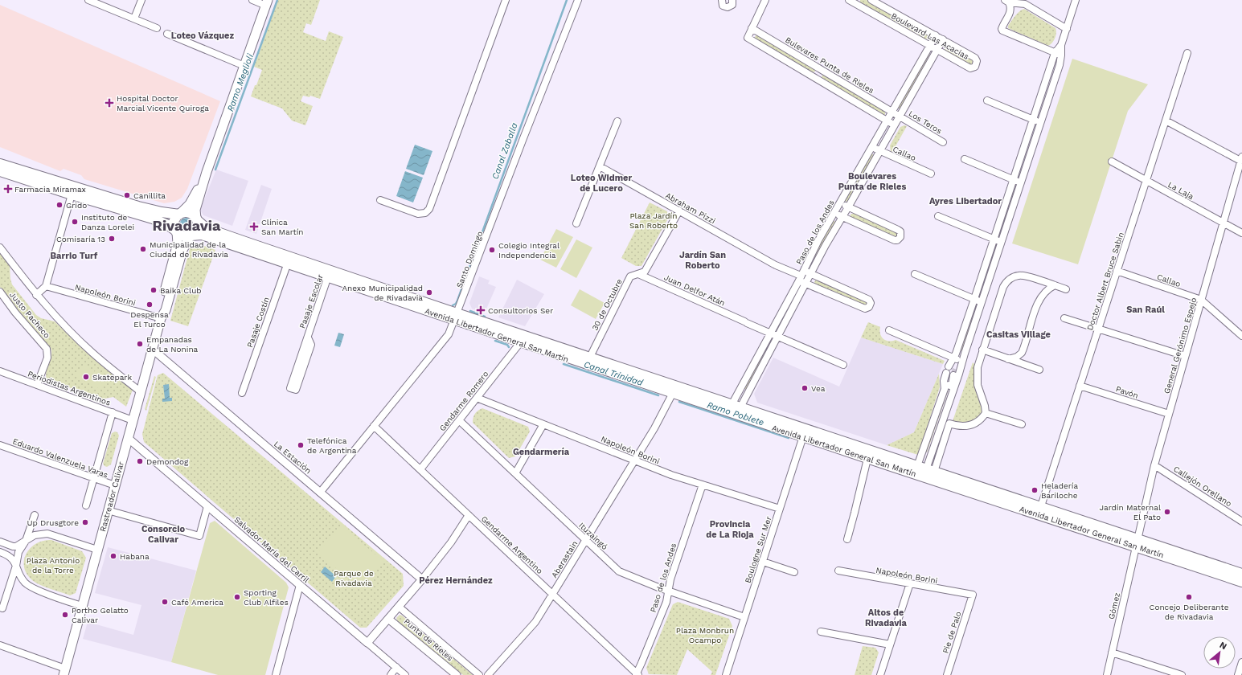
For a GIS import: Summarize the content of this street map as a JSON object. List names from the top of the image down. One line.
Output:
{"streets":{"main road":["Avenida Libertador General San Martín","Rastreador Calivar"],"street":["Boulevard Las Acacias","Bulevares Punta de Rieles","Los Teros","Callao","La Laja","Abraham Pizzi","Paso de los Andes","Santo Domingo","Doctor Albert Bruce Sabin","Juan Delfor Atán","Napoleón Borini","Pasaje Escolar","30 de Octubre","Justo Pacheco","Pasaje Costín","General Gerónimo Espejo","Periodistas Argentinos","Pavón","Gendarme Romero","La Estación","Eduardo Valenzuela Varas","Callejón Orellano","Ituzaingó","Gendarme Argentino","Salvador María del Carril","Boulogne Sur Mer","Aberastain","Gómez","Pie de Palo","Punta de Rieles"]},"crossings":[["Boulevard Las Acacias","Paso de los Andes"],["Bulevares Punta de Rieles","Los Teros"],["Bulevares Punta de Rieles","Paso de los Andes"],["Los Teros","Paso de los Andes"],["Callao","Paso de los Andes"],["Callao","Doctor Albert Bruce Sabin"],["Callao","General Gerónimo Espejo"],["La Laja","Doctor Albert Bruce Sabin"],["La Laja","General Gerónimo Espejo"],["Abraham Pizzi","Paso de los Andes"],["Abraham Pizzi","30 de Octubre"],["Paso de los Andes","Juan Delfor Atán"],["Paso de los Andes","Napoleón Borini"],["Paso de los Andes","Avenida Libertador General San Martín"],["Paso de los Andes","Ituzaingó"],["Paso de los Andes","Gendarme Argentino"],["Santo Domingo","Avenida Libertador General San Martín"],["Santo Domingo","La Estación"],["Santo Domingo","Gendarme Argentino"],["Doctor Albert Bruce Sabin","Avenida Libertador General San Martín"],["Doctor Albert Bruce Sabin","Pavón"],["Juan Delfor Atán","30 de Octubre"],["Napoleón Borini","Gendarme Romero"],["Napoleón Borini","Rastreador Calivar"],["Napoleón Borini","Boulogne Sur Mer"],["Napoleón Borini","Aberastain"],["Napoleón Borini","Pie de Palo"],["Pasaje Escolar","Avenida Libertador General San Martín"],["30 de Octubre","Avenida Libertador General San Martín"],["Justo Pacheco","Periodistas Argentinos"],["Pasaje Costín","Avenida Libertador General San Martín"],["Avenida Libertador General San Martín","General Gerónimo Espejo"],["Avenida Libertador General San Martín","Gendarme Romero"],["Avenida Libertador General San Martín","Rastreador Calivar"],["Avenida Libertador General San Martín","Boulogne Sur Mer"],["Avenida Libertador General San Martín","Aberastain"],["Avenida Libertador General San Martín","Gómez"],["General Gerónimo Espejo","Pavón"],["General Gerónimo Espejo","Callejón Orellano"],["General Gerónimo Espejo","Gómez"],["Periodistas Argentinos","Rastreador Calivar"],["Gendarme Romero","Ituzaingó"],["Gendarme Romero","Gendarme Argentino"],["La Estación","Rastreador Calivar"],["Eduardo Valenzuela Varas","Rastreador Calivar"],["Rastreador Calivar","Salvador María del Carril"],["Ituzaingó","Boulogne Sur Mer"],["Ituzaingó","Aberastain"],["Gendarme Argentino","Aberastain"]],"districts":["Loteo Vázquez","Boulevares Punta de Rieles","Loteo Widmer de Lucero","Ayres Libertador","Rivadavia","Jardín San Roberto","Barrio Turf","San Raúl","Casitas Village","Gendarmería","Provincia de La Rioja","Consorcio Calivar","Pérez Hernández","Altos de Rivadavia"],"water":["Ramo Meglioli","Canal Zaballa","Canal Trinidad","Ramo Poblete"],"parks":["Plaza Jardín San Roberto","Plaza Antonio de la Torre","Parque de Rivadavia","Plaza Monbrun Ocampo"],"places":{"health":["Hospital Doctor Marcial Vicente Quiroga","Farmacia Miramax","Clínica San Martín","Consultorios Ser"],"other":["Canillita","Grido","Instituto de Danza Lorelei","Comisaría 13","Municipalidad de la Ciudad de Rivadavia","Colegio Integral Independencia","Baika Club","Anexo Municipalidad de Rivadavia","Despensa El Turco","Empanadas de La Nonina","Skatepark","Vea","Telefónica de Argentina","Demondog","Heladería Bariloche","Jardín Maternal El Pato","Up Drusgtore","Habana","Sporting Club Alfiles","Concejo Deliberante de Rivadavia","Café America","Portho Gelatto Calivar"]},"north":"top right"}
